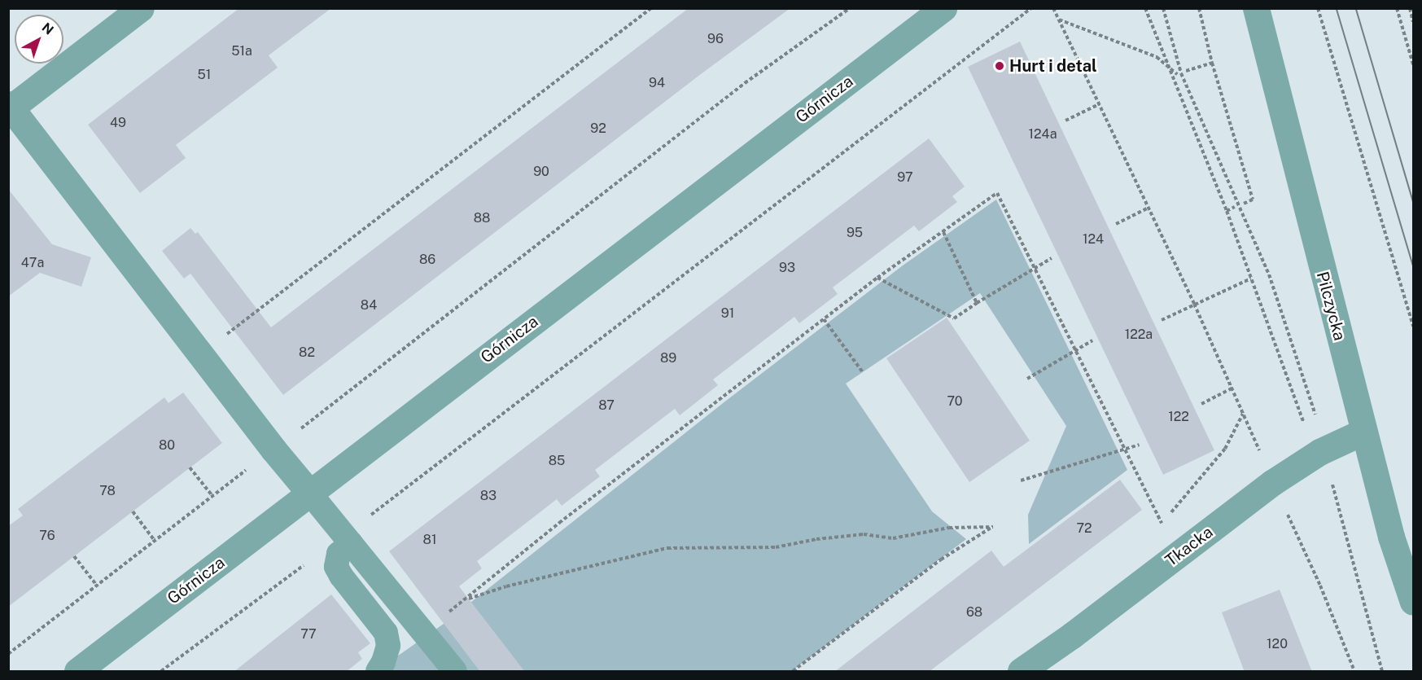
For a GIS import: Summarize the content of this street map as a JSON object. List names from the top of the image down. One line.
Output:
{"streets":{"street":["Górnicza","Pilczycka","Tkacka"]},"crossings":[["Pilczycka","Tkacka"]],"places":["Hurt i detal"],"house_numbers":["96","51a","51","94","49","92","124a","90","97","88","95","124","86","47a","93","84","91","122a","82","89","70","87","122","80","85","78","83","72","76","81","68","77","120"],"north":"top right"}
